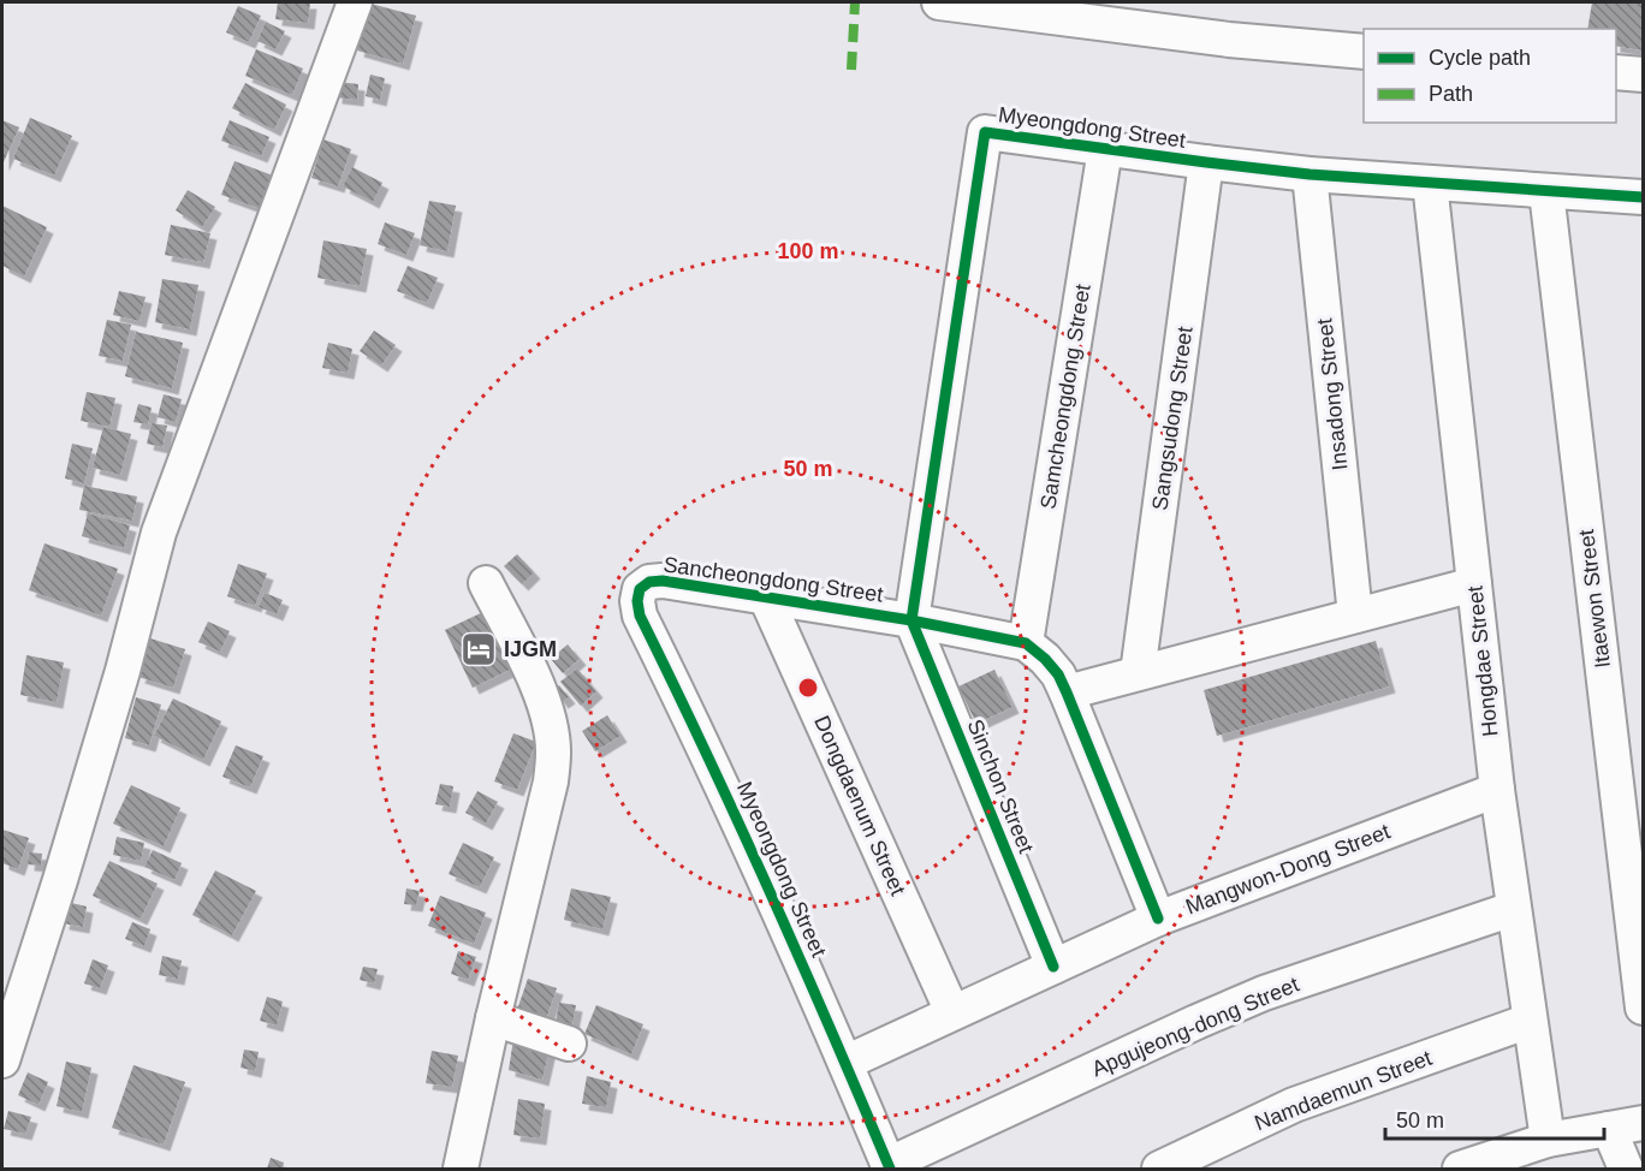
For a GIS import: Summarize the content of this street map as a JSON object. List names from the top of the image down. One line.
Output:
{"streets":{"street":["Myeongdong Street","Insadong Street","Samcheongdong Street","Sangsudong Street","Sancheongdong Street","Itaewon Street","Hongdae Street","Sinchon Street","Dongdaenum Street","Mangwon-Dong Street","Apgujeong-dong Street","Namdaemun Street"]},"crossings":[["Myeongdong Street","Insadong Street"],["Myeongdong Street","Samcheongdong Street"],["Myeongdong Street","Sangsudong Street"],["Myeongdong Street","Sancheongdong Street"],["Myeongdong Street","Itaewon Street"],["Myeongdong Street","Hongdae Street"],["Myeongdong Street","Sinchon Street"],["Myeongdong Street","Mangwon-Dong Street"],["Myeongdong Street","Apgujeong-dong Street"],["Samcheongdong Street","Sancheongdong Street"],["Sancheongdong Street","Sinchon Street"],["Sancheongdong Street","Dongdaenum Street"],["Hongdae Street","Mangwon-Dong Street"],["Hongdae Street","Apgujeong-dong Street"],["Hongdae Street","Namdaemun Street"],["Sinchon Street","Mangwon-Dong Street"],["Dongdaenum Street","Mangwon-Dong Street"]],"places":{"hotel":["IJGM"]},"legend":["Cycle path","Path"],"scale_bar":"50 m","rings":["100 m","50 m"]}
